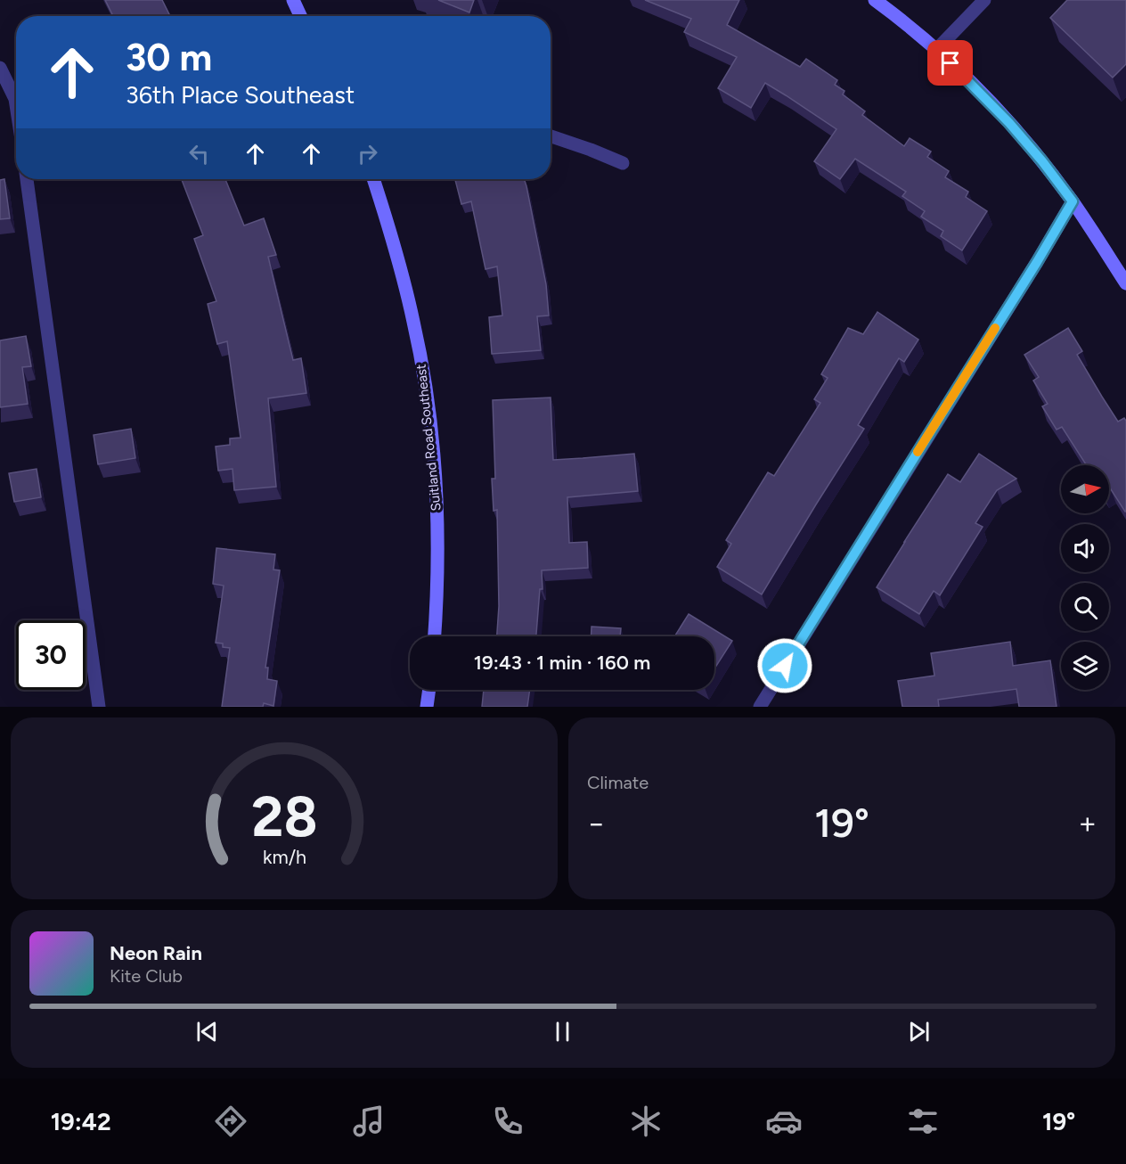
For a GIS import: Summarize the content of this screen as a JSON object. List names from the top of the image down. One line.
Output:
{"streets":{"main road":["Suitland Road Southeast"]},"north":"right","page":{"turn":["30 m","36th Place Southeast"],"limit":"30","trip":"19:43 · 1 min · 160 m","tile":"Climate","heat":["−","19°","+"],"song":["Neon Rain","Kite Club"],"tabs":["19:42","19°"],"gauge":["28","km/h"]}}
